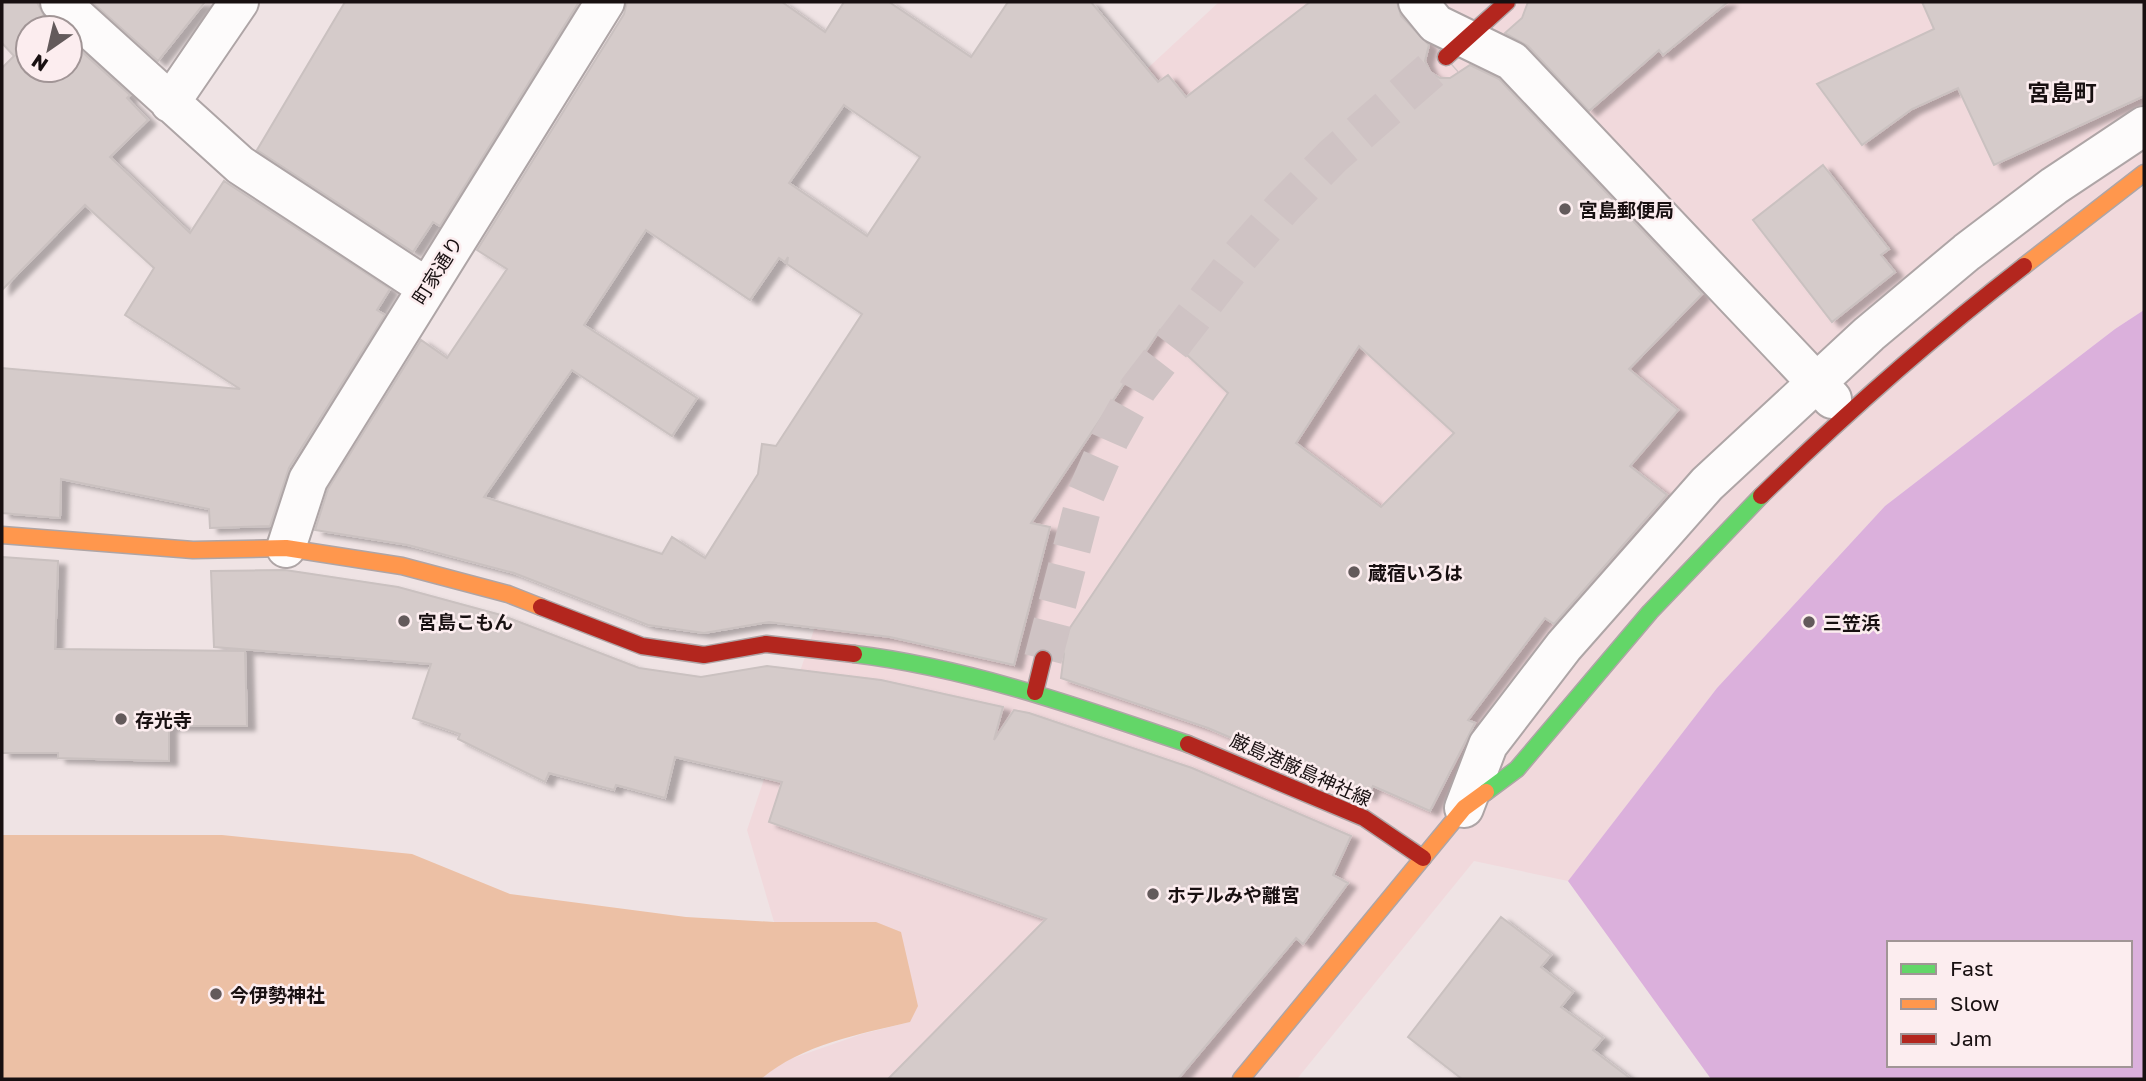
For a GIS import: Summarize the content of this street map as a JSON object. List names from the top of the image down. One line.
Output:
{"streets":{"street":["町家通り","厳島港厳島神社線"]},"crossings":[["町家通り","厳島港厳島神社線"]],"districts":["宮島町"],"places":["宮島郵便局","蔵宿いろは","宮島こもん","三笠浜","存光寺","ホテルみや離宮","今伊勢神社"],"legend":["Fast","Slow","Jam"],"north":"bottom left"}
